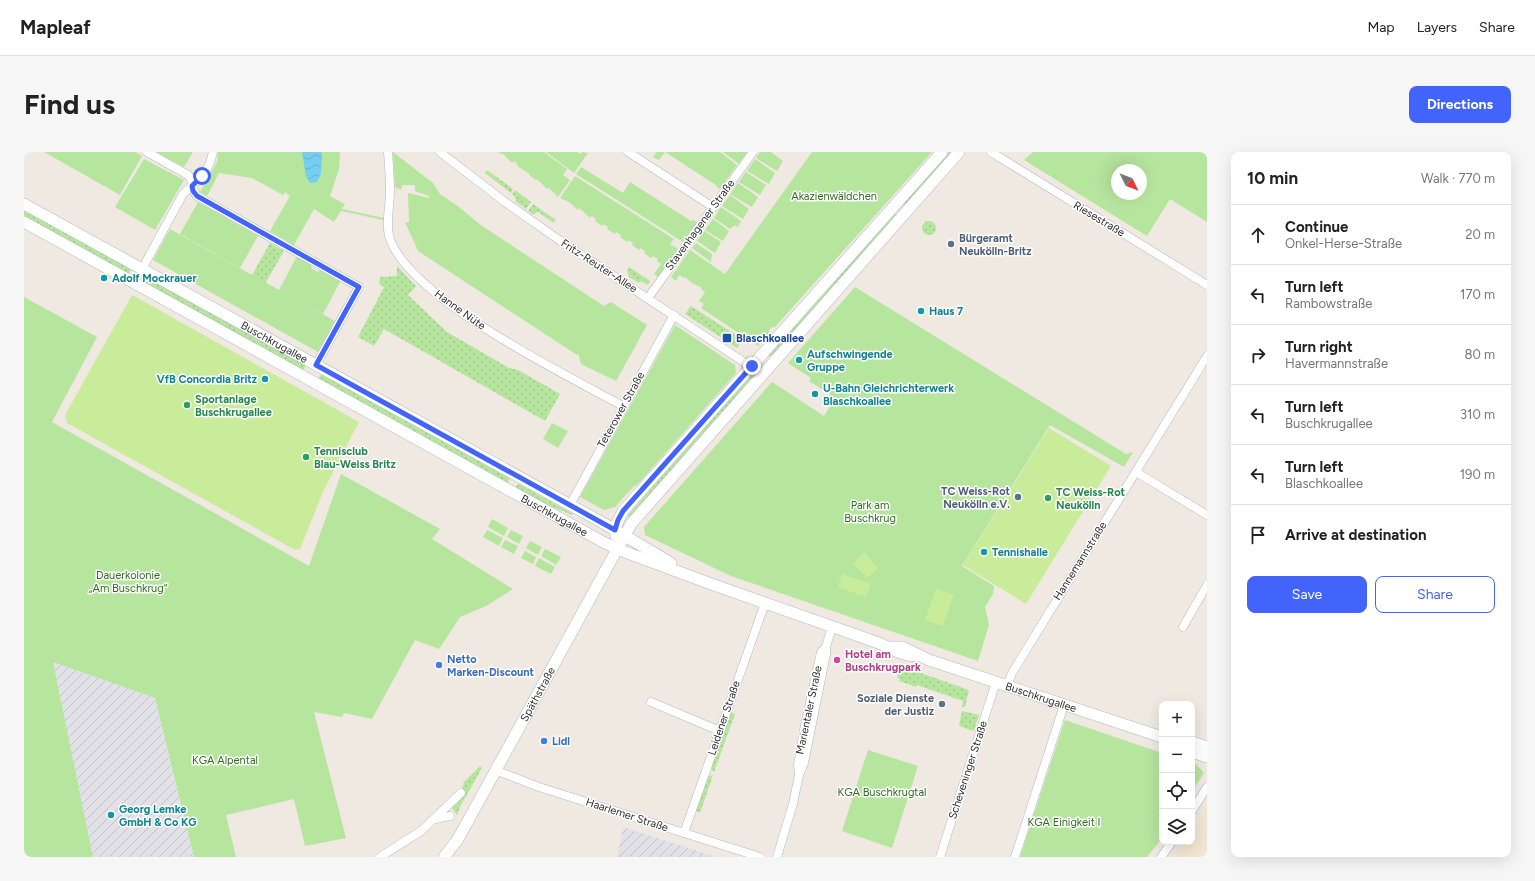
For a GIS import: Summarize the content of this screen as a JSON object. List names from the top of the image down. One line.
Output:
{"streets":{"main road":["Buschkrugallee","Späthstraße"],"street":["Riesestraße","Stavenhagener Straße","Fritz-Reuter-Allee","Hanne Nüte","Teterower Straße","Hannemannstraße","Marientaler Straße","Leidener Straße","Scheveninger Straße","Haarlemer Straße"]},"crossings":[["Stavenhagener Straße","Fritz-Reuter-Allee"],["Fritz-Reuter-Allee","Teterower Straße"],["Hanne Nüte","Teterower Straße"],["Buschkrugallee","Teterower Straße"],["Buschkrugallee","Hannemannstraße"],["Buschkrugallee","Späthstraße"],["Buschkrugallee","Marientaler Straße"],["Buschkrugallee","Leidener Straße"],["Buschkrugallee","Scheveninger Straße"],["Späthstraße","Haarlemer Straße"],["Leidener Straße","Haarlemer Straße"]],"parks":["Akazienwäldchen","Park am Buschkrug","Dauerkolonie „Am Buschkrug“","KGA Alpental","KGA Buschkrugtal","KGA Einigkeit I"],"places":{"other":["Bürgeramt Neukölln-Britz","Adolf Mockrauer","Haus 7","Aufschwingende Gruppe","VfB Concordia Britz","U-Bahn Gleichrichterwerk Blaschkoallee","Sportanlage Buschkrugallee","Tennisclub Blau-Weiss Britz","TC Weiss-Rot Neukölln e.V.","TC Weiss-Rot Neukölln","Tennishalle","Hotel am Buschkrugpark","Netto Marken-Discount","Soziale Dienste der Justiz","Lidl","Georg Lemke GmbH & Co KG"],"transit":["Blaschkoallee"]},"north":"bottom right","page":{"header":"Mapleaf","nav":["Map","Layers","Share"],"buttons":["Directions",["Save","Share"]],"title":"Find us","heading":["10 min","Walk · 770 m"],"list":[["Continue","Onkel-Herse-Straße","20 m"],["Turn left","Rambowstraße","170 m"],["Turn right","Havermannstraße","80 m"],["Turn left","Buschkrugallee","310 m"],["Turn left","Blaschkoallee","190 m"],"Arrive at destination"],"map_buttons":["+","−"]}}
